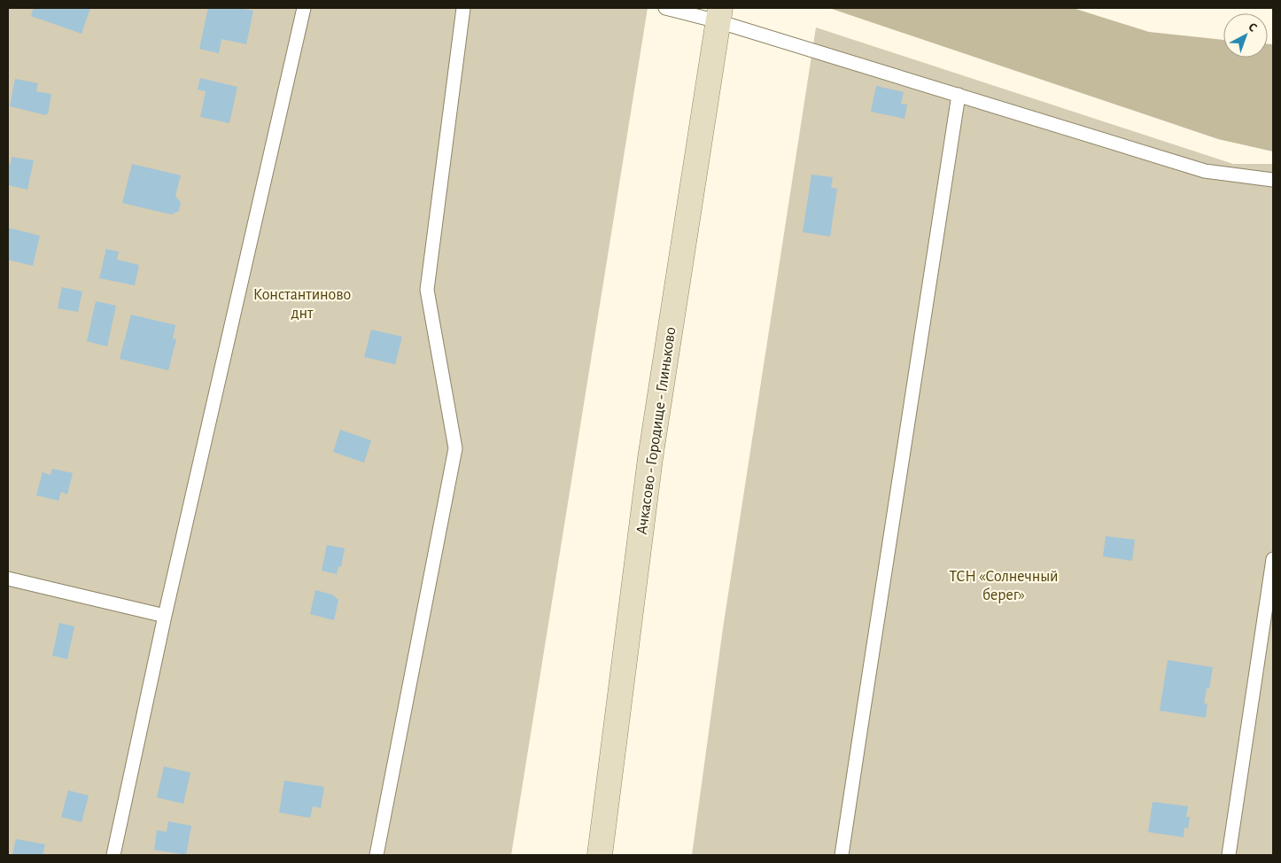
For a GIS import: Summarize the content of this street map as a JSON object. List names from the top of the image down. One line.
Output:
{"streets":{"street":["Ачкасово - Городище - Глиньково"]},"parks":["Константиново днт","ТСН «Солнечный берег»"],"north":"top right"}
